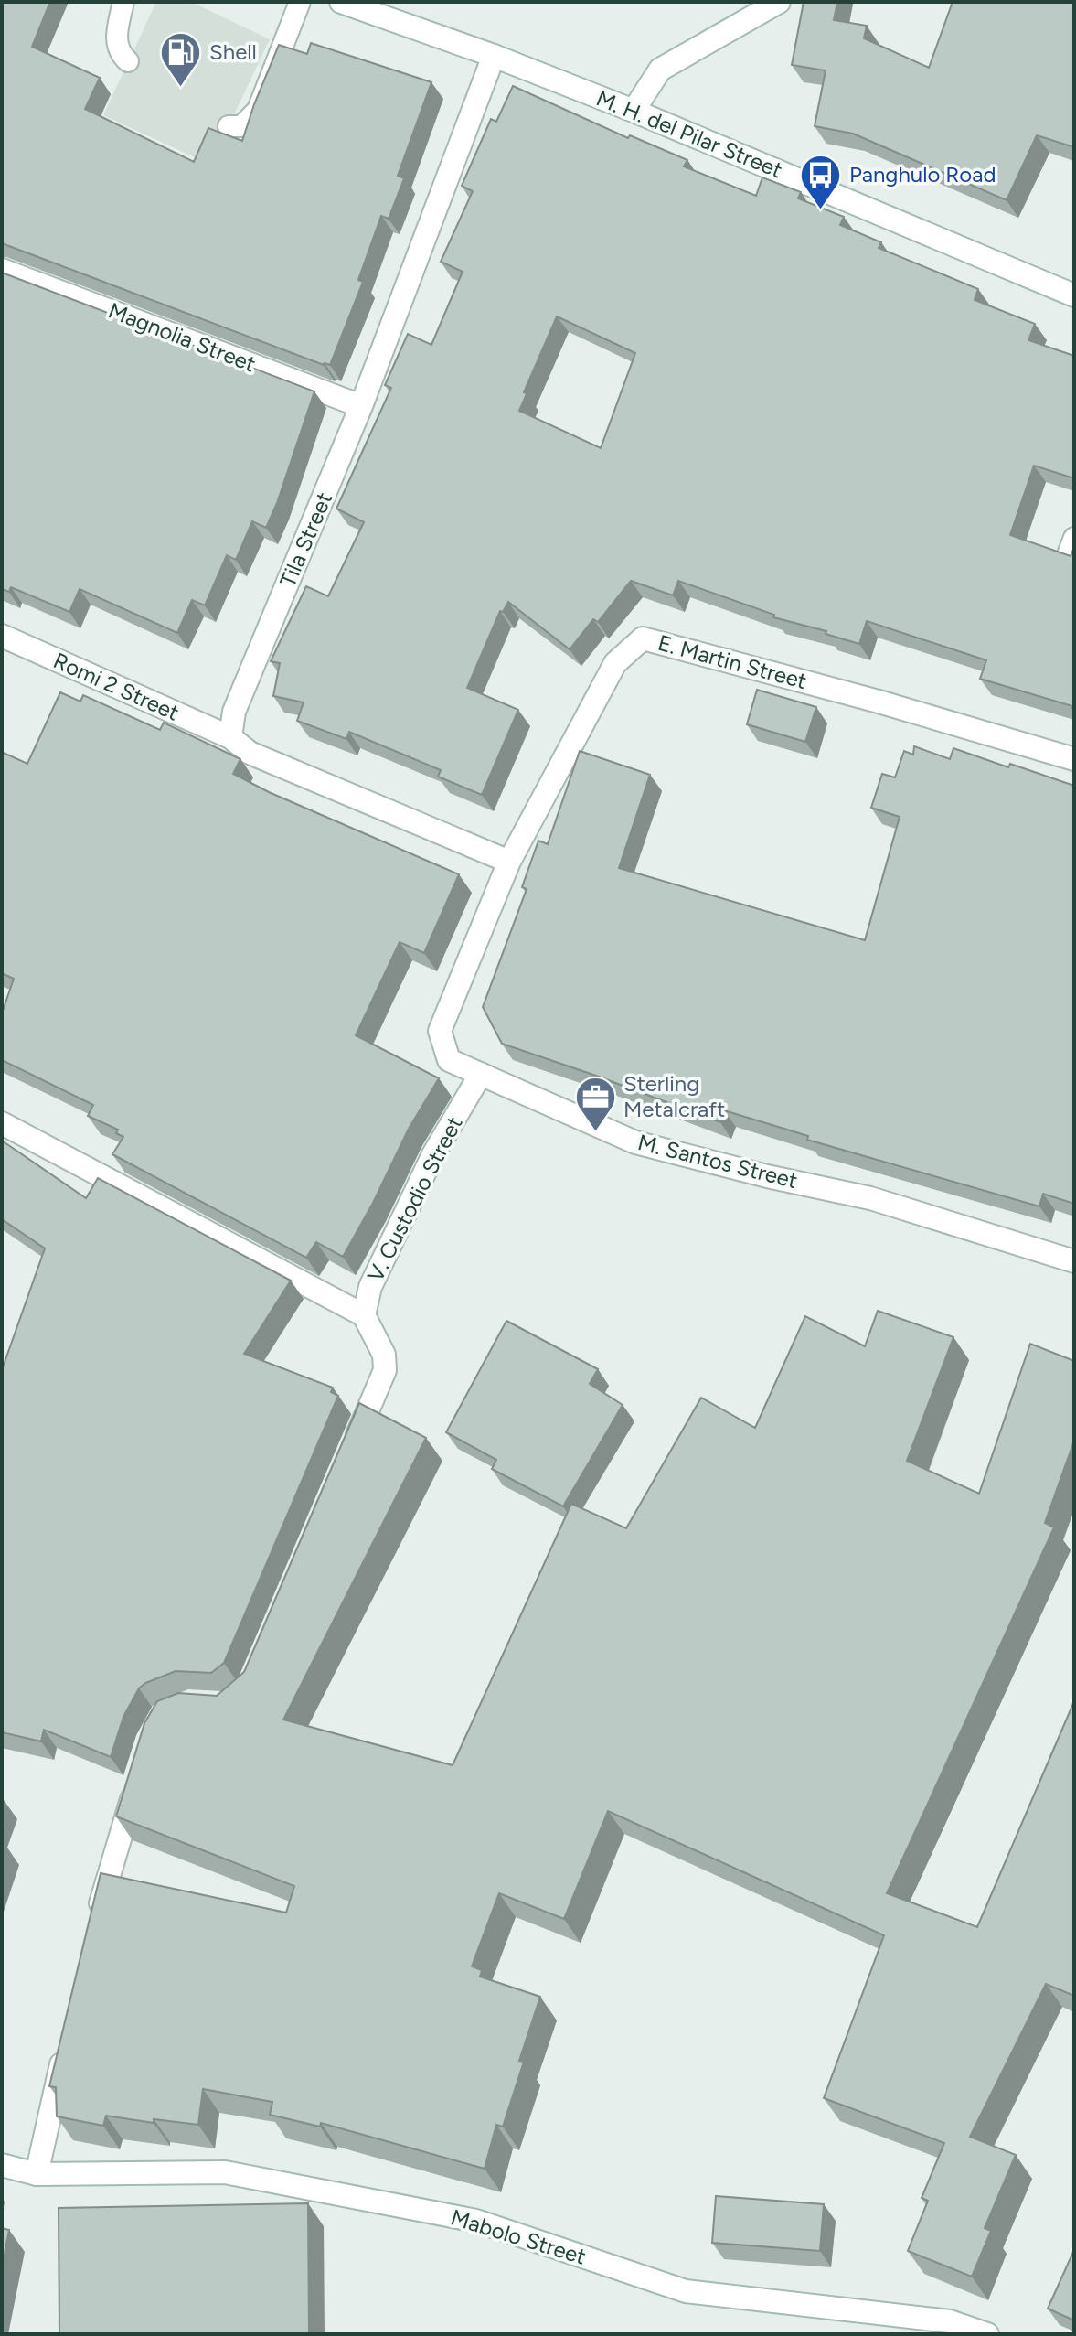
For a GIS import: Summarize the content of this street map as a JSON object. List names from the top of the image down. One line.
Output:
{"streets":{"street":["M. H. del Pilar Street","Magnolia Street","Tila Street","E. Martin Street","Romi 2 Street","M. Santos Street","V. Custodio Street","Mabolo Street"]},"crossings":[["M. H. del Pilar Street","Tila Street"],["Magnolia Street","Tila Street"],["Tila Street","Romi 2 Street"],["E. Martin Street","M. Santos Street"],["M. Santos Street","V. Custodio Street"]],"places":{"fuel station":["Shell"],"bus stop":["Panghulo Road"],"office":["Sterling Metalcraft"]}}
